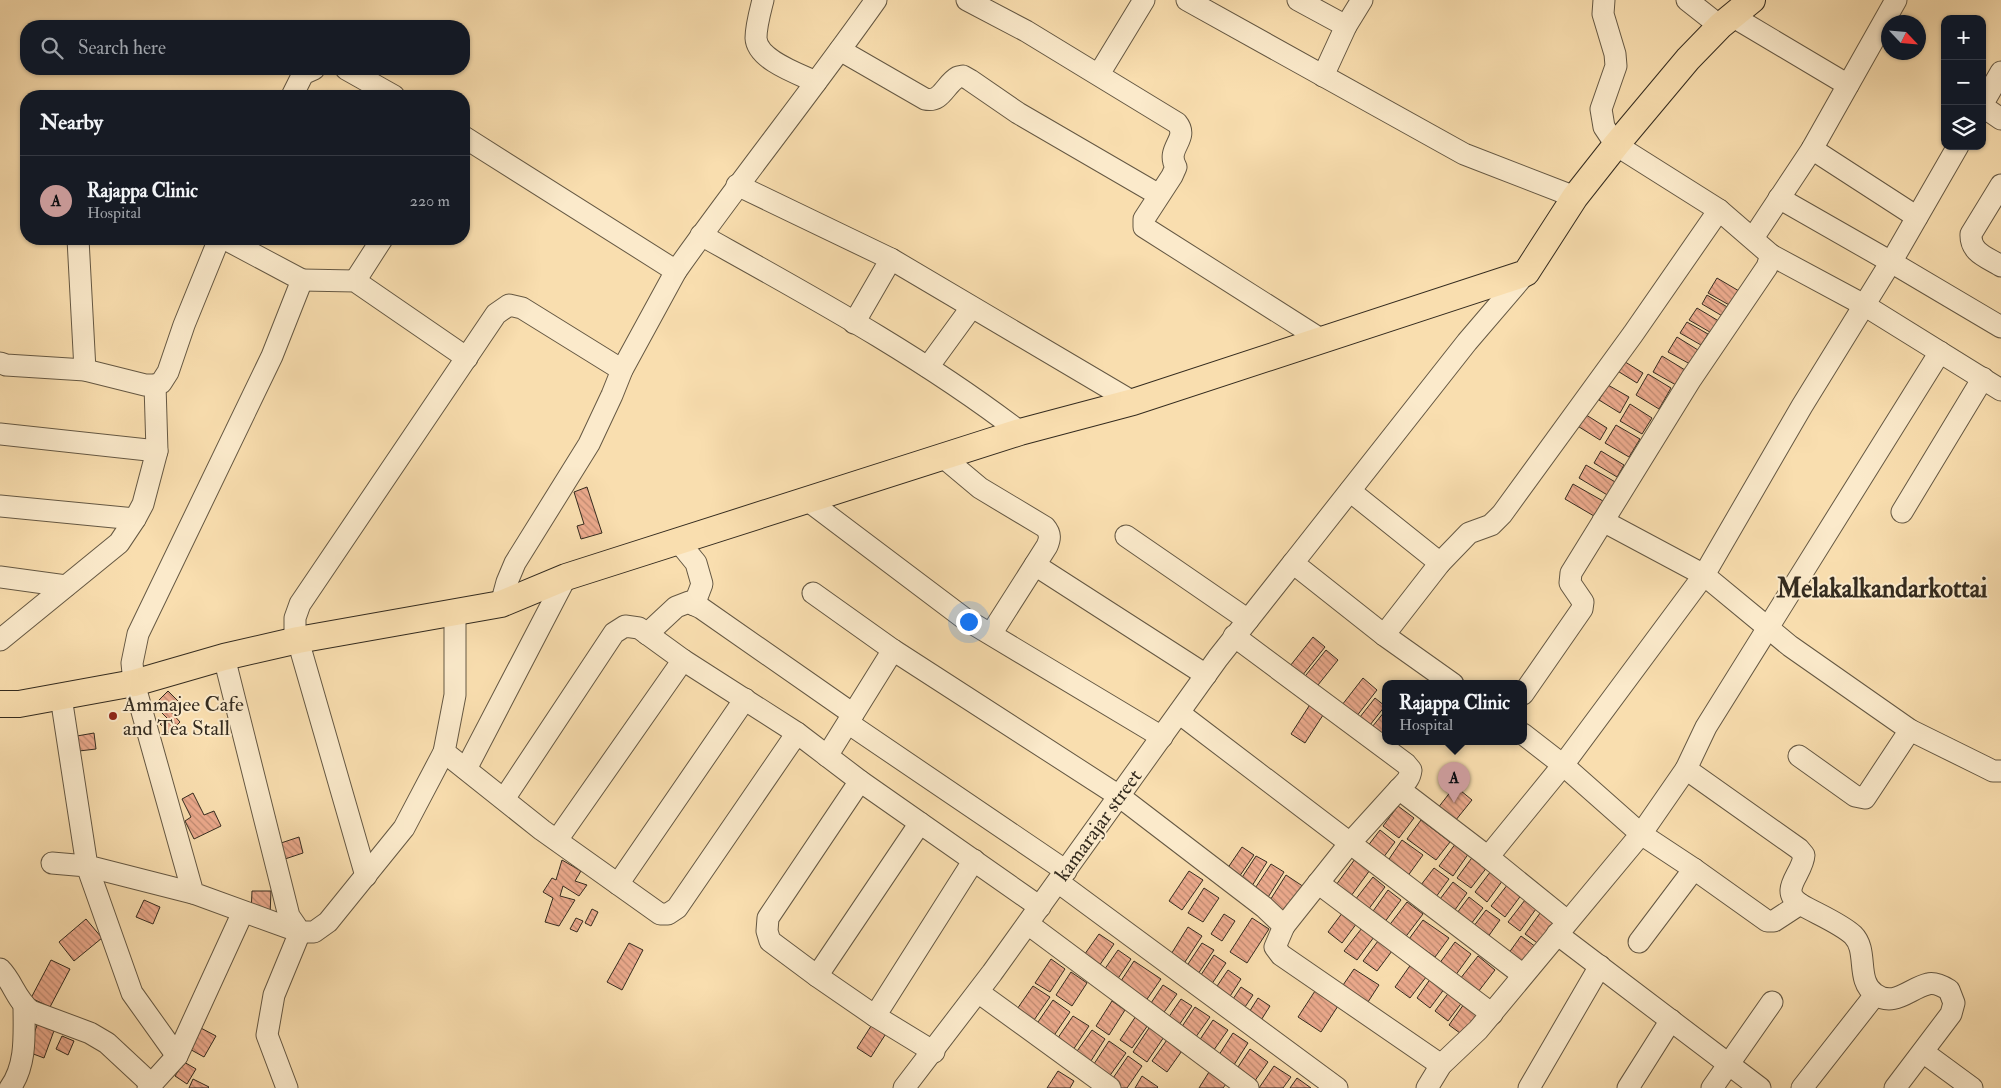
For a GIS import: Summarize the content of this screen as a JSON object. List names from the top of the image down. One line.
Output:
{"streets":{"street":["kamarajar street"]},"districts":["Melakalkandarkottai"],"places":["Ammajee Cafe and Tea Stall"],"north":"bottom right","page":{"map_buttons":["+","−"],"search":"Search here","heading":"Nearby","list":[{"mark":"A","name":"Rajappa Clinic","note":"Hospital","value":"220 m"}],"popup":["Rajappa Clinic","Hospital"],"pins":"A"}}
